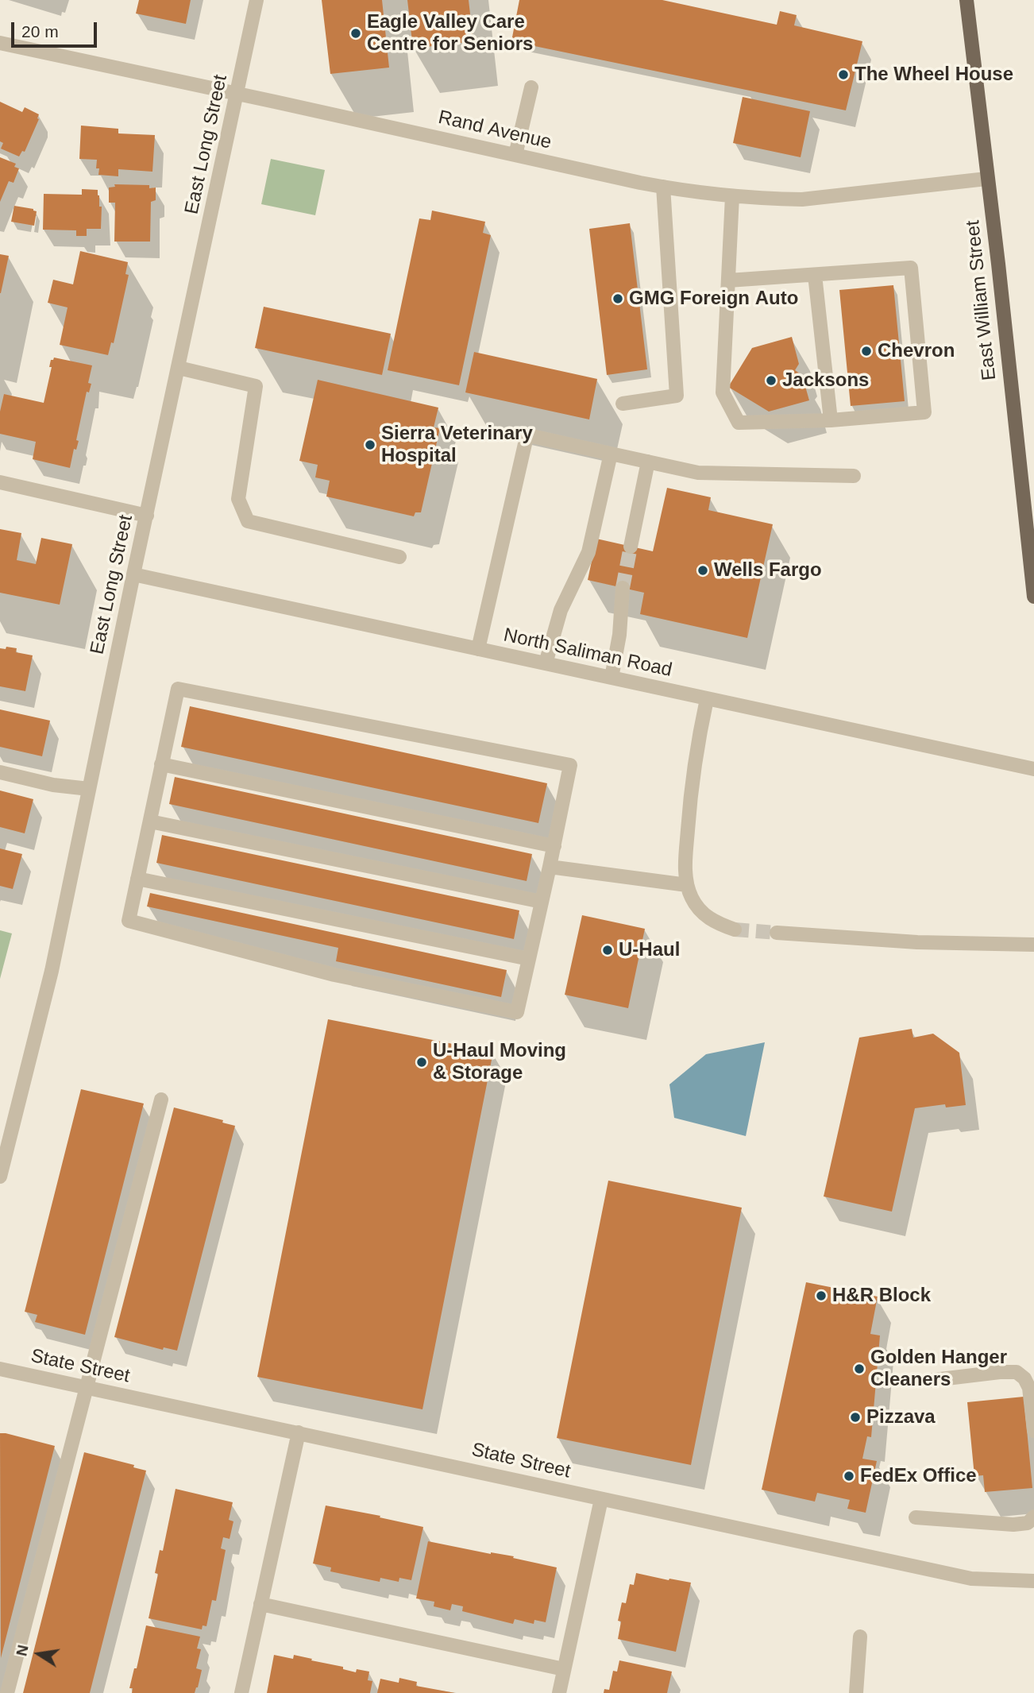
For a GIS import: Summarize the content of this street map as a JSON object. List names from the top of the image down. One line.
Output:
{"streets":{"main road":["East William Street"],"street":["Rand Avenue","East Long Street","North Saliman Road","State Street"]},"crossings":[["Rand Avenue","East Long Street"],["Rand Avenue","East William Street"],["East Long Street","North Saliman Road"]],"places":["Eagle Valley Care Centre for Seniors","The Wheel House","GMG Foreign Auto","Chevron","Jacksons","Sierra Veterinary Hospital","Wells Fargo","U-Haul","U-Haul Moving & Storage","H&R Block","Golden Hanger Cleaners","Pizzava","FedEx Office"],"scale_bar":"20 m","north":"left"}
